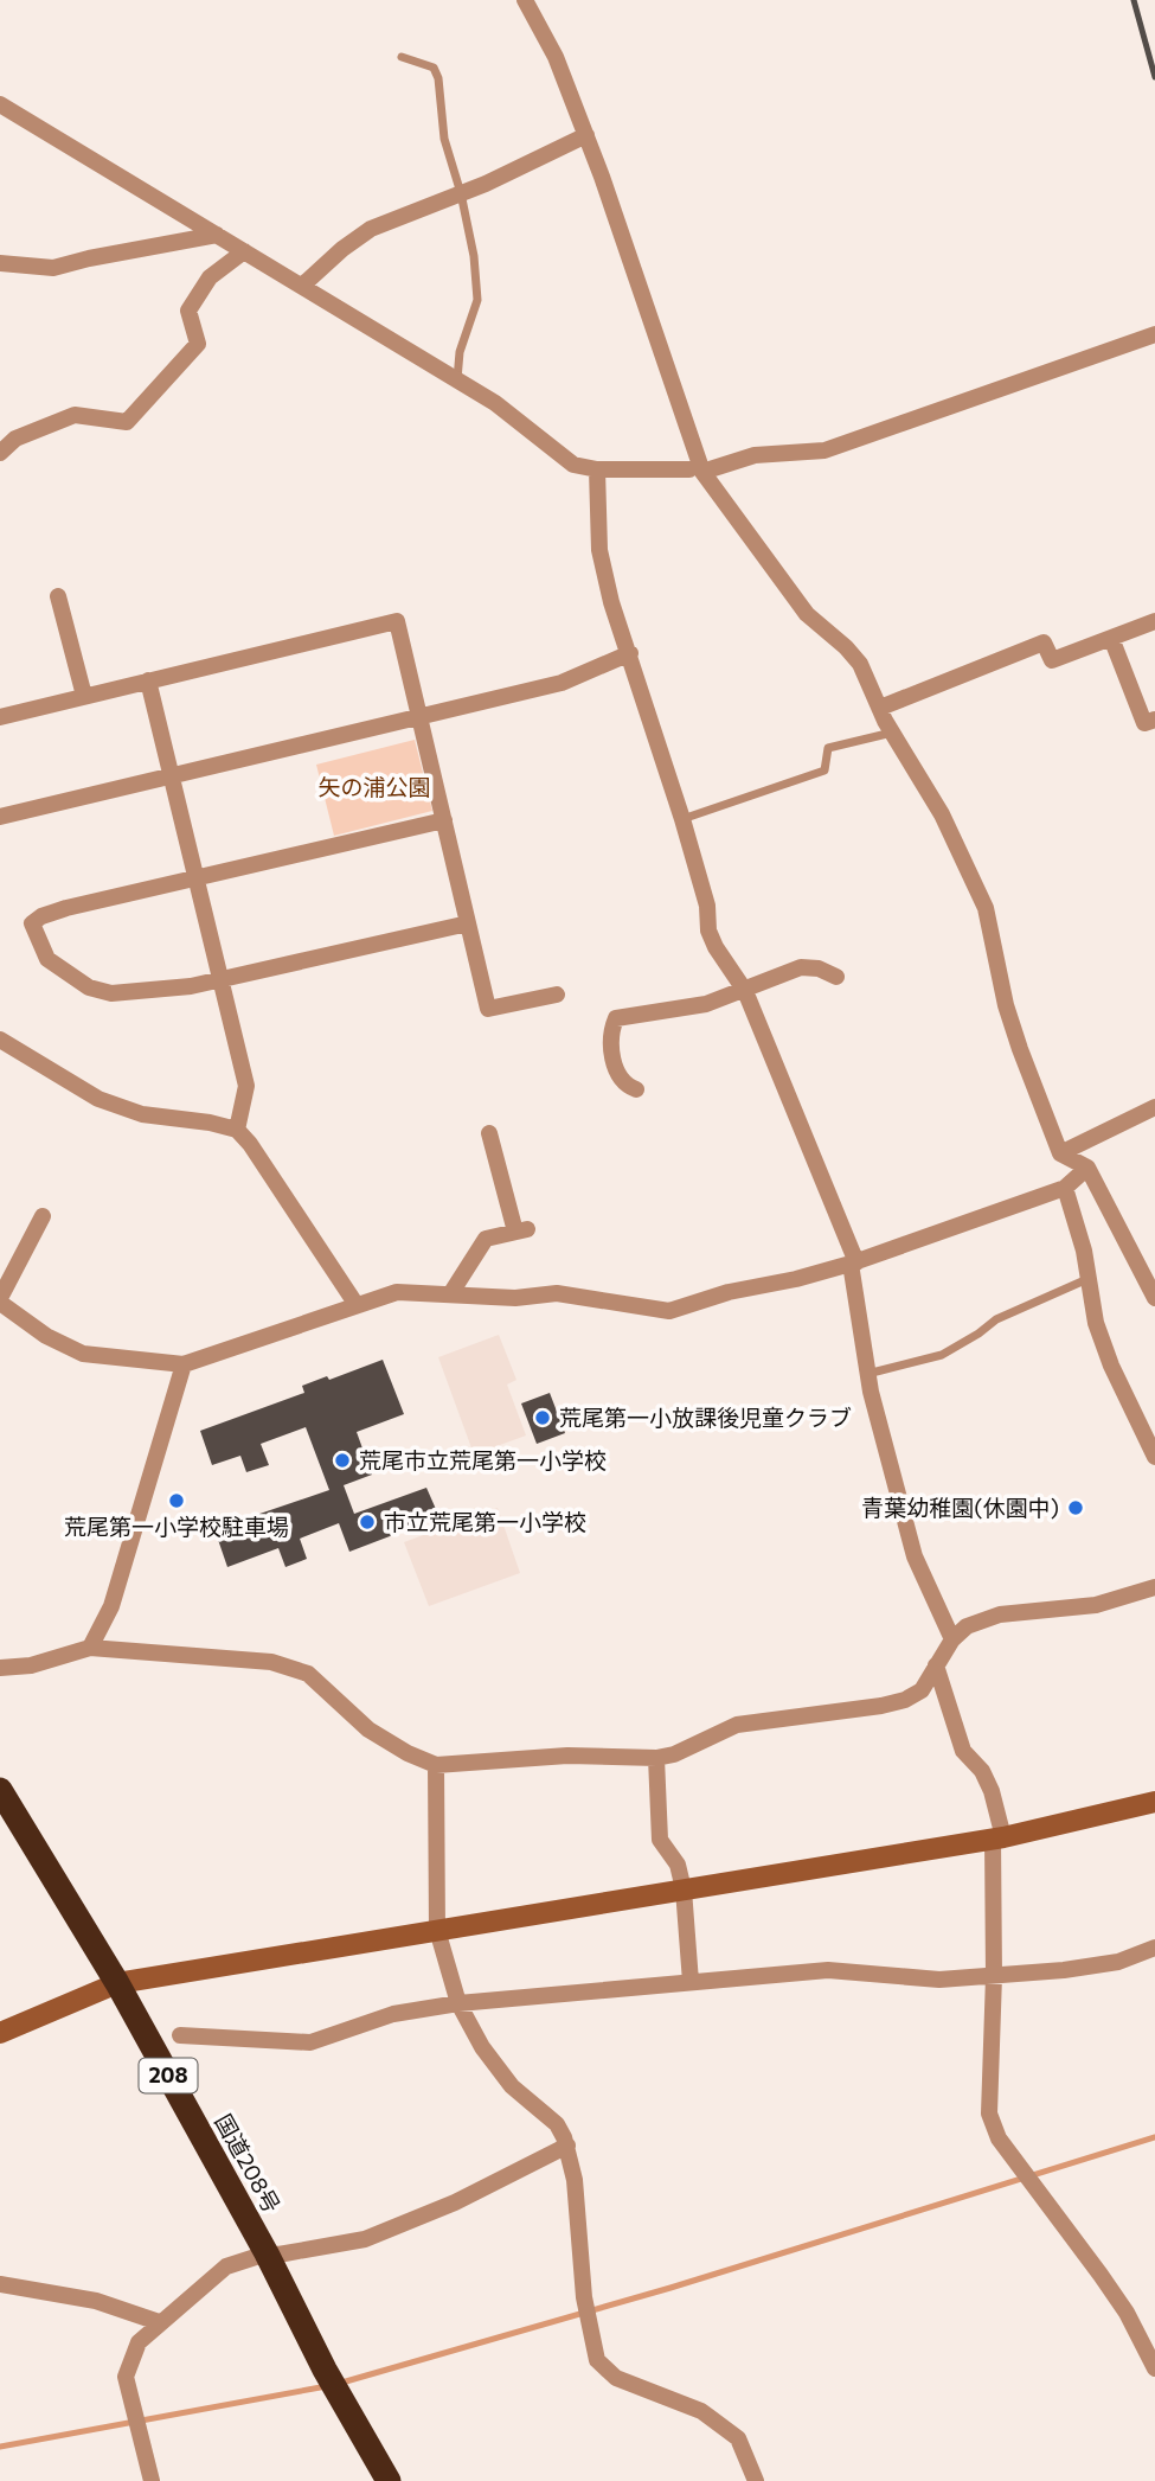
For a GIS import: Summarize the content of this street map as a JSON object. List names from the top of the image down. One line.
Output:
{"streets":{"highway":["208","国道208号"]},"parks":["矢の浦公園"],"places":["荒尾第一小放課後児童クラブ","荒尾市立荒尾第一小学校","荒尾第一小学校駐車場","青葉幼稚園(休園中)","市立荒尾第一小学校"]}
